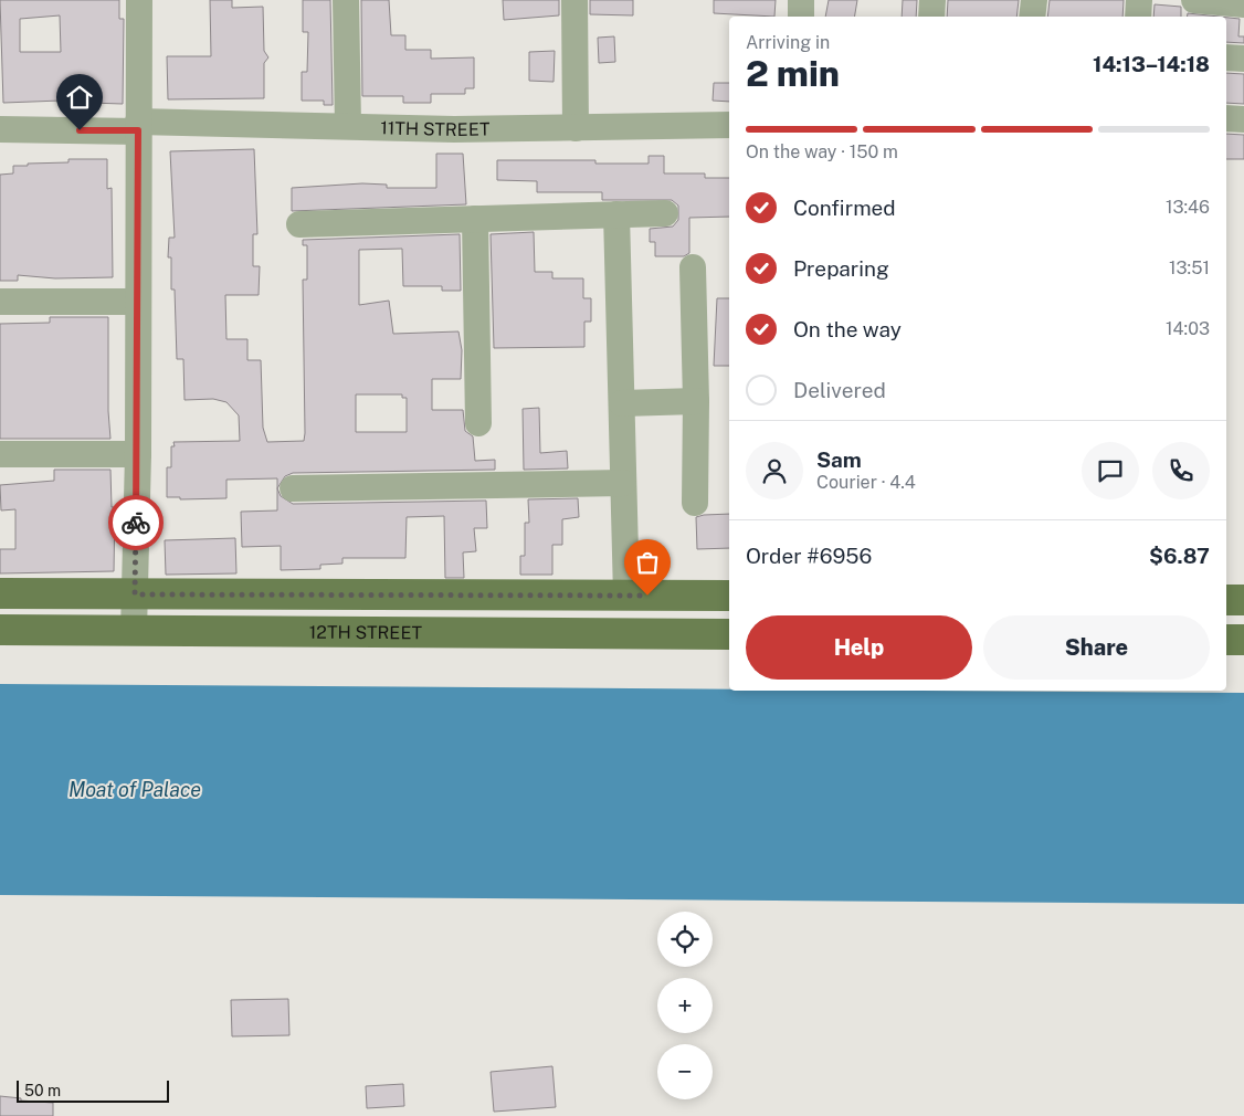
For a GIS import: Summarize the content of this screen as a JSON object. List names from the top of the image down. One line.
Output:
{"streets":{"main road":["12TH STREET"],"street":["11TH STREET"]},"water":["Moat of Palace"],"scale_bar":"50 m","page":{"heading":["2 min","Arriving in","14:13–14:18"],"panel":["Sam","Courier · 4.4","Order #6956","$6.87"],"bar":"On the way · 150 m","list":[["Confirmed","13:46"],["Preparing","13:51"],["On the way","14:03"],"Delivered"],"buttons":["Help","Share"],"map_buttons":["+","−"],"scale":"50 m"}}
